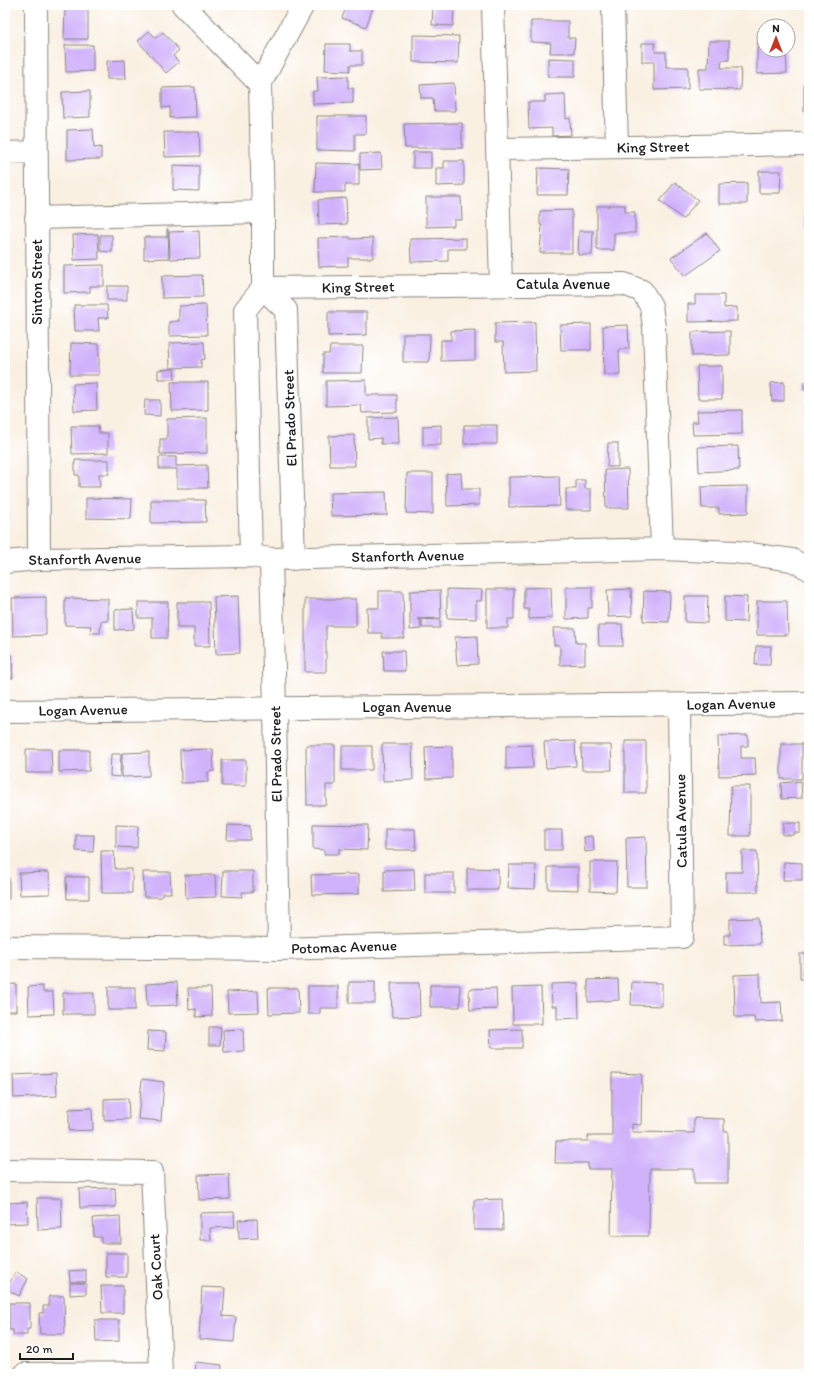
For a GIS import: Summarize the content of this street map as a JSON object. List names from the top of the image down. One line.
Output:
{"streets":{"street":["King Street","Sinton Street","Catula Avenue","El Prado Street","Stanforth Avenue","Logan Avenue","Potomac Avenue","Oak Court"]},"crossings":[["King Street","Catula Avenue"],["King Street","El Prado Street"],["Sinton Street","Stanforth Avenue"],["Catula Avenue","Stanforth Avenue"],["Catula Avenue","Logan Avenue"],["Catula Avenue","Potomac Avenue"],["El Prado Street","Stanforth Avenue"],["El Prado Street","Logan Avenue"],["El Prado Street","Potomac Avenue"]],"scale_bar":"20 m","north":"top"}
